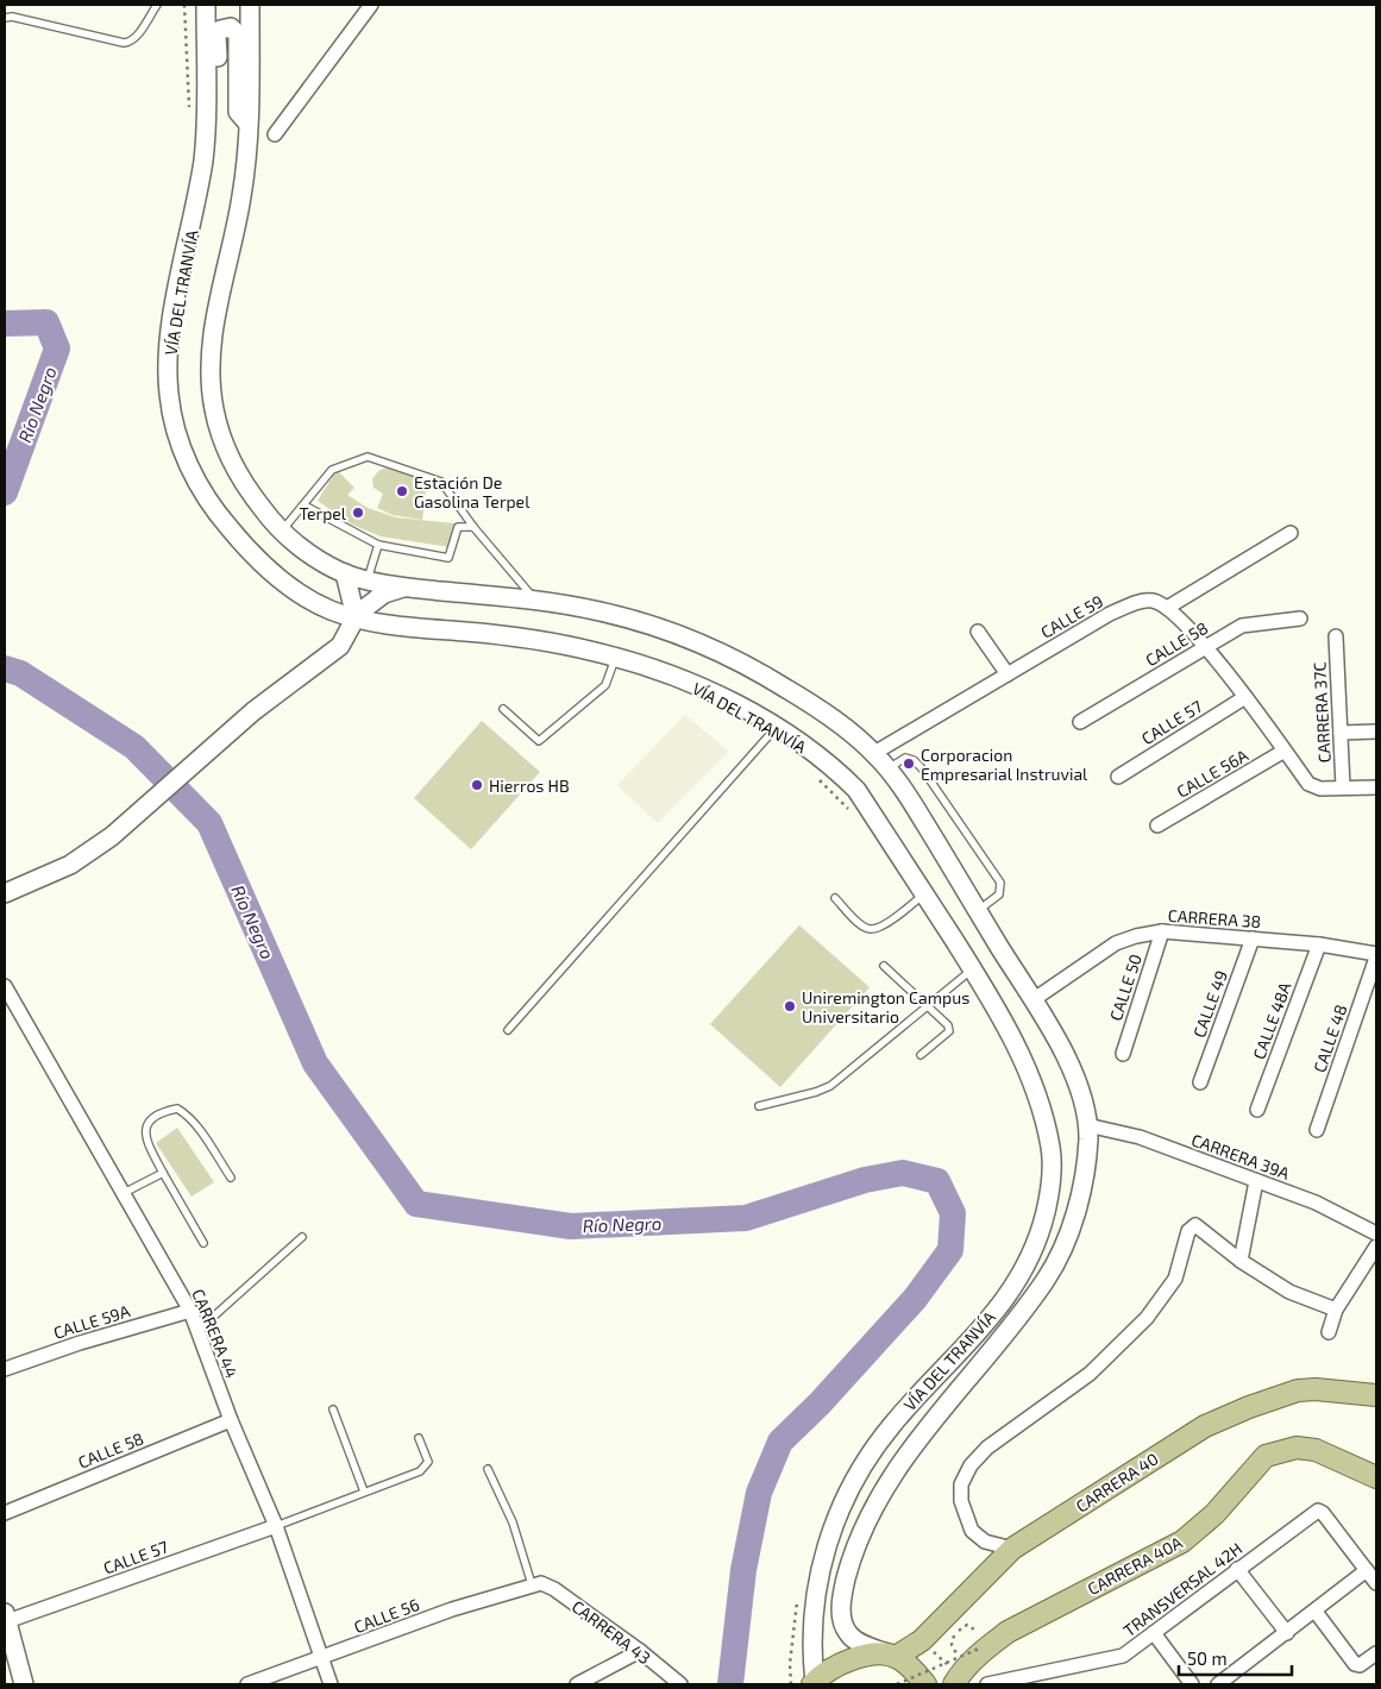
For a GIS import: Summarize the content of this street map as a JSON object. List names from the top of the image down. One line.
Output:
{"streets":{"main road":["VÍA DEL TRANVÍA","CARRERA 40","CARRERA 40A"],"street":["CALLE 59","CALLE 58","CARRERA 37C","CALLE 57","CALLE 56A","CARRERA 38","CALLE 50","CALLE 49","CALLE 48A","CALLE 48","CARRERA 39A","CALLE 59A","CARRERA 44","TRANSVERSAL 42H","CALLE 56","CARRERA 43"]},"crossings":[["CALLE 58","CARRERA 44"],["CALLE 57","CARRERA 44"],["CARRERA 38","CALLE 50"],["CARRERA 38","CALLE 49"],["CARRERA 38","CALLE 48A"],["CARRERA 38","CALLE 48"],["CALLE 59A","CARRERA 44"],["CARRERA 44","CALLE 56"],["CALLE 56","CARRERA 43"]],"water":["Río Negro"],"places":["Estación De Gasolina Terpel","Terpel","Corporacion Empresarial Instruvial","Hierros HB","Uniremington Campus Universitario"],"scale_bar":"50 m"}
